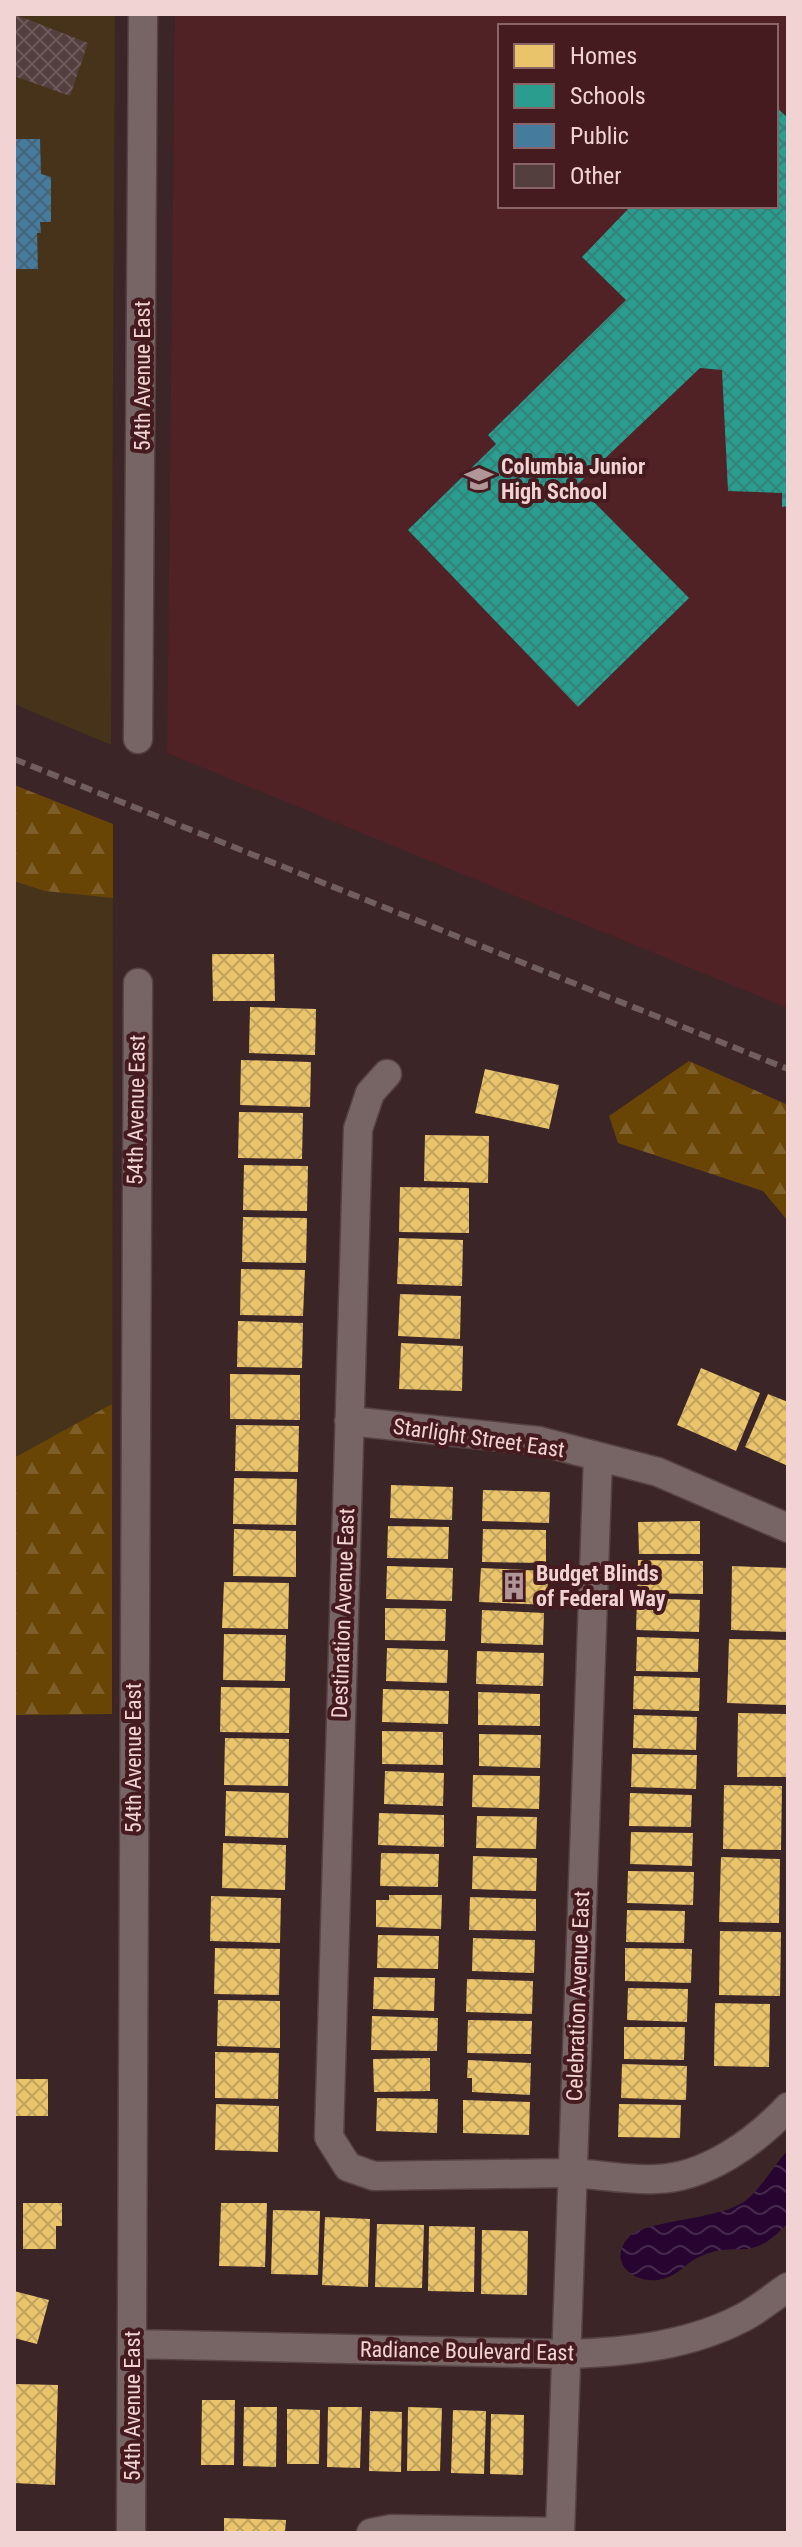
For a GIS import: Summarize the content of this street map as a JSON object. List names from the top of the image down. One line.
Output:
{"streets":{"street":["54th Avenue East","Starlight Street East","Destination Avenue East","Celebration Avenue East","Radiance Boulevard East"]},"crossings":[["54th Avenue East","Radiance Boulevard East"],["Starlight Street East","Destination Avenue East"],["Starlight Street East","Celebration Avenue East"],["Destination Avenue East","Celebration Avenue East"],["Celebration Avenue East","Radiance Boulevard East"]],"places":{"school or university":["Columbia Junior High School"],"building":["Budget Blinds of Federal Way"]},"legend":["Homes","Schools","Public","Other"]}
